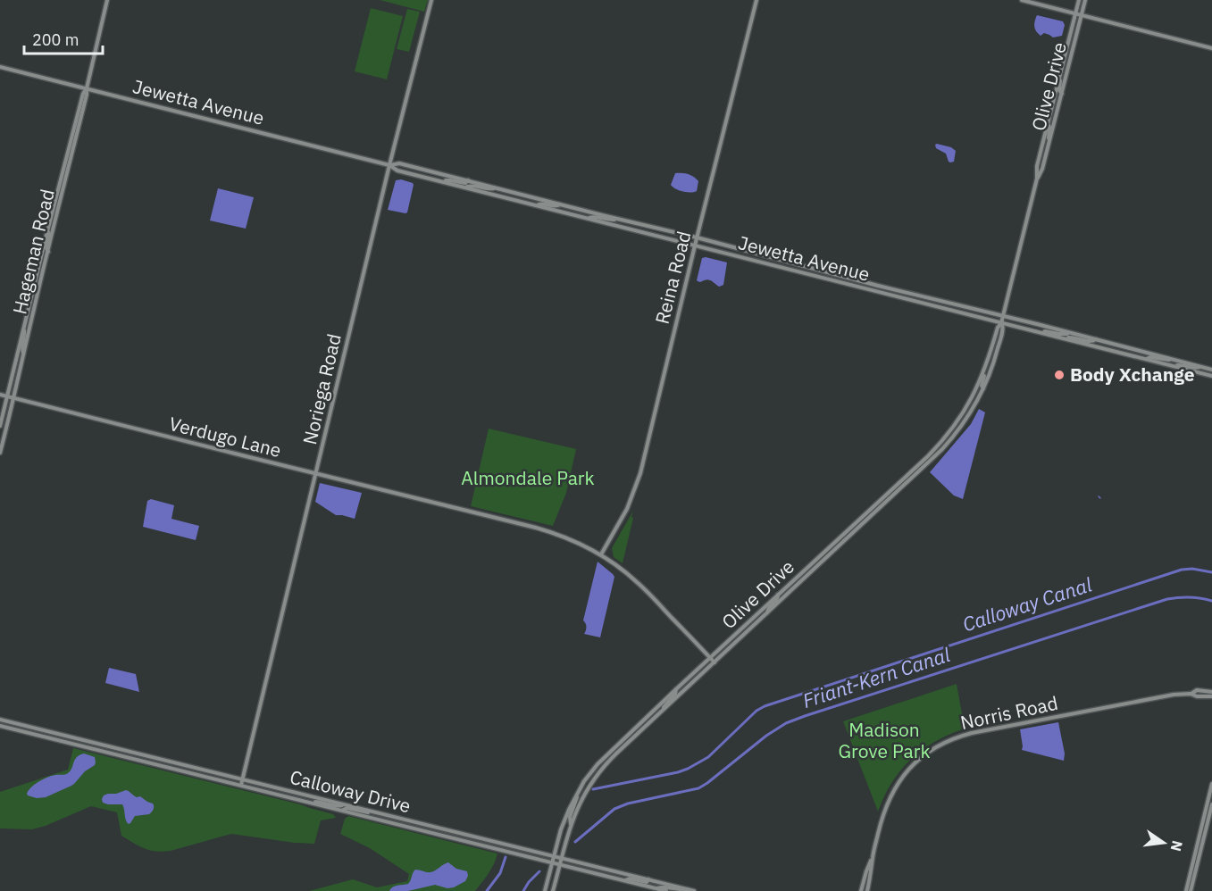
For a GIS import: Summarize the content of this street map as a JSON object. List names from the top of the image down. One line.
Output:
{"streets":{"street":["Olive Drive","Jewetta Avenue","Hageman Road","Reina Road","Noriega Road","Verdugo Lane","Norris Road","Calloway Drive"]},"crossings":[["Olive Drive","Jewetta Avenue"],["Olive Drive","Verdugo Lane"],["Olive Drive","Calloway Drive"],["Jewetta Avenue","Hageman Road"],["Jewetta Avenue","Reina Road"],["Jewetta Avenue","Noriega Road"],["Hageman Road","Verdugo Lane"],["Reina Road","Verdugo Lane"],["Noriega Road","Verdugo Lane"],["Noriega Road","Calloway Drive"]],"water":["Calloway Canal","Friant-Kern Canal"],"parks":["Almondale Park","Madison Grove Park"],"places":["Body Xchange"],"scale_bar":"200 m","north":"right"}
